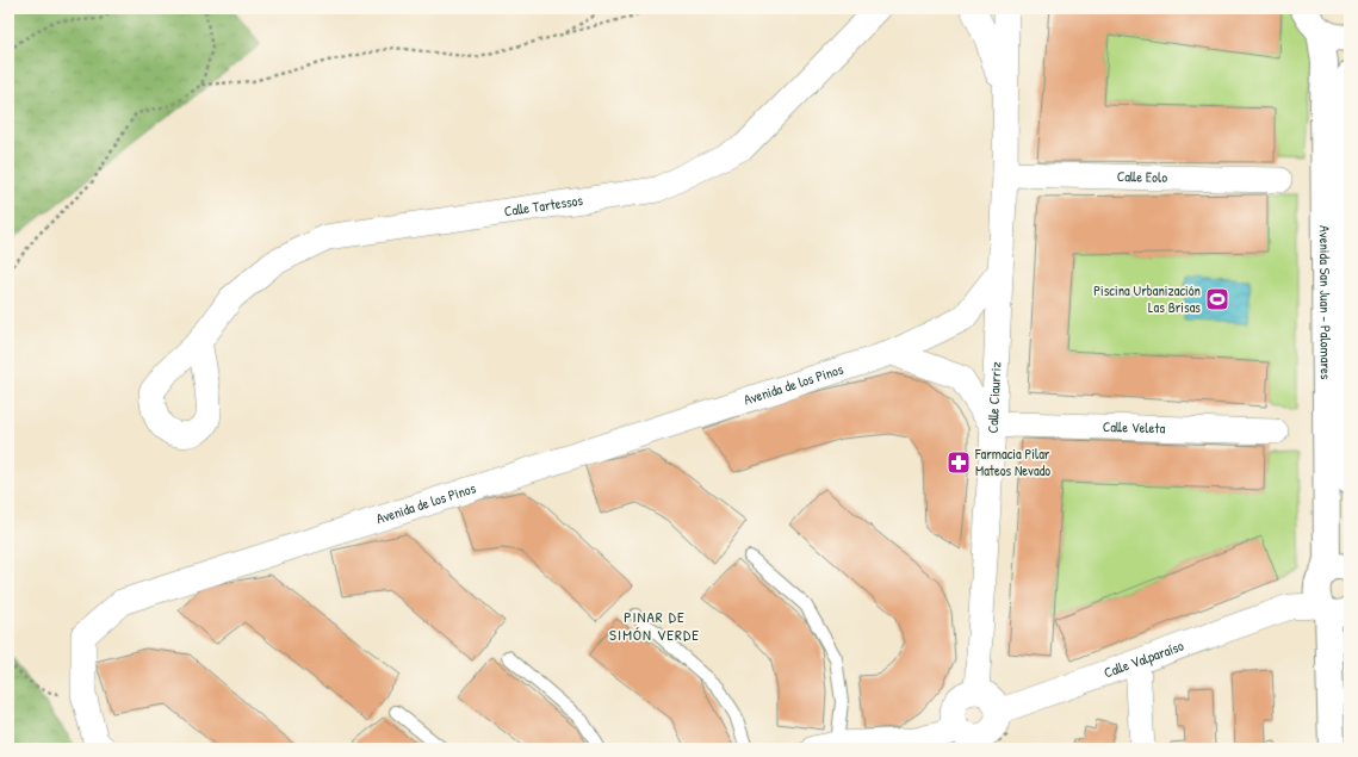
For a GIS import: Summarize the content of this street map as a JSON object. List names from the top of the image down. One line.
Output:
{"streets":{"street":["Calle Eolo","Calle Tartessos","Avenida San Juan - Palomares","Avenida de los Pinos","Calle Ciaurriz","Calle Veleta","Calle Valparaíso"]},"crossings":[["Calle Eolo","Calle Ciaurriz"],["Avenida San Juan - Palomares","Calle Valparaíso"],["Avenida de los Pinos","Calle Ciaurriz"],["Calle Ciaurriz","Calle Veleta"],["Calle Ciaurriz","Calle Valparaíso"]],"districts":["PINAR DE SIMÓN VERDE"],"places":{"sports":["Piscina Urbanización Las Brisas"],"pharmacy":["Farmacia Pilar Mateos Nevado"]}}
